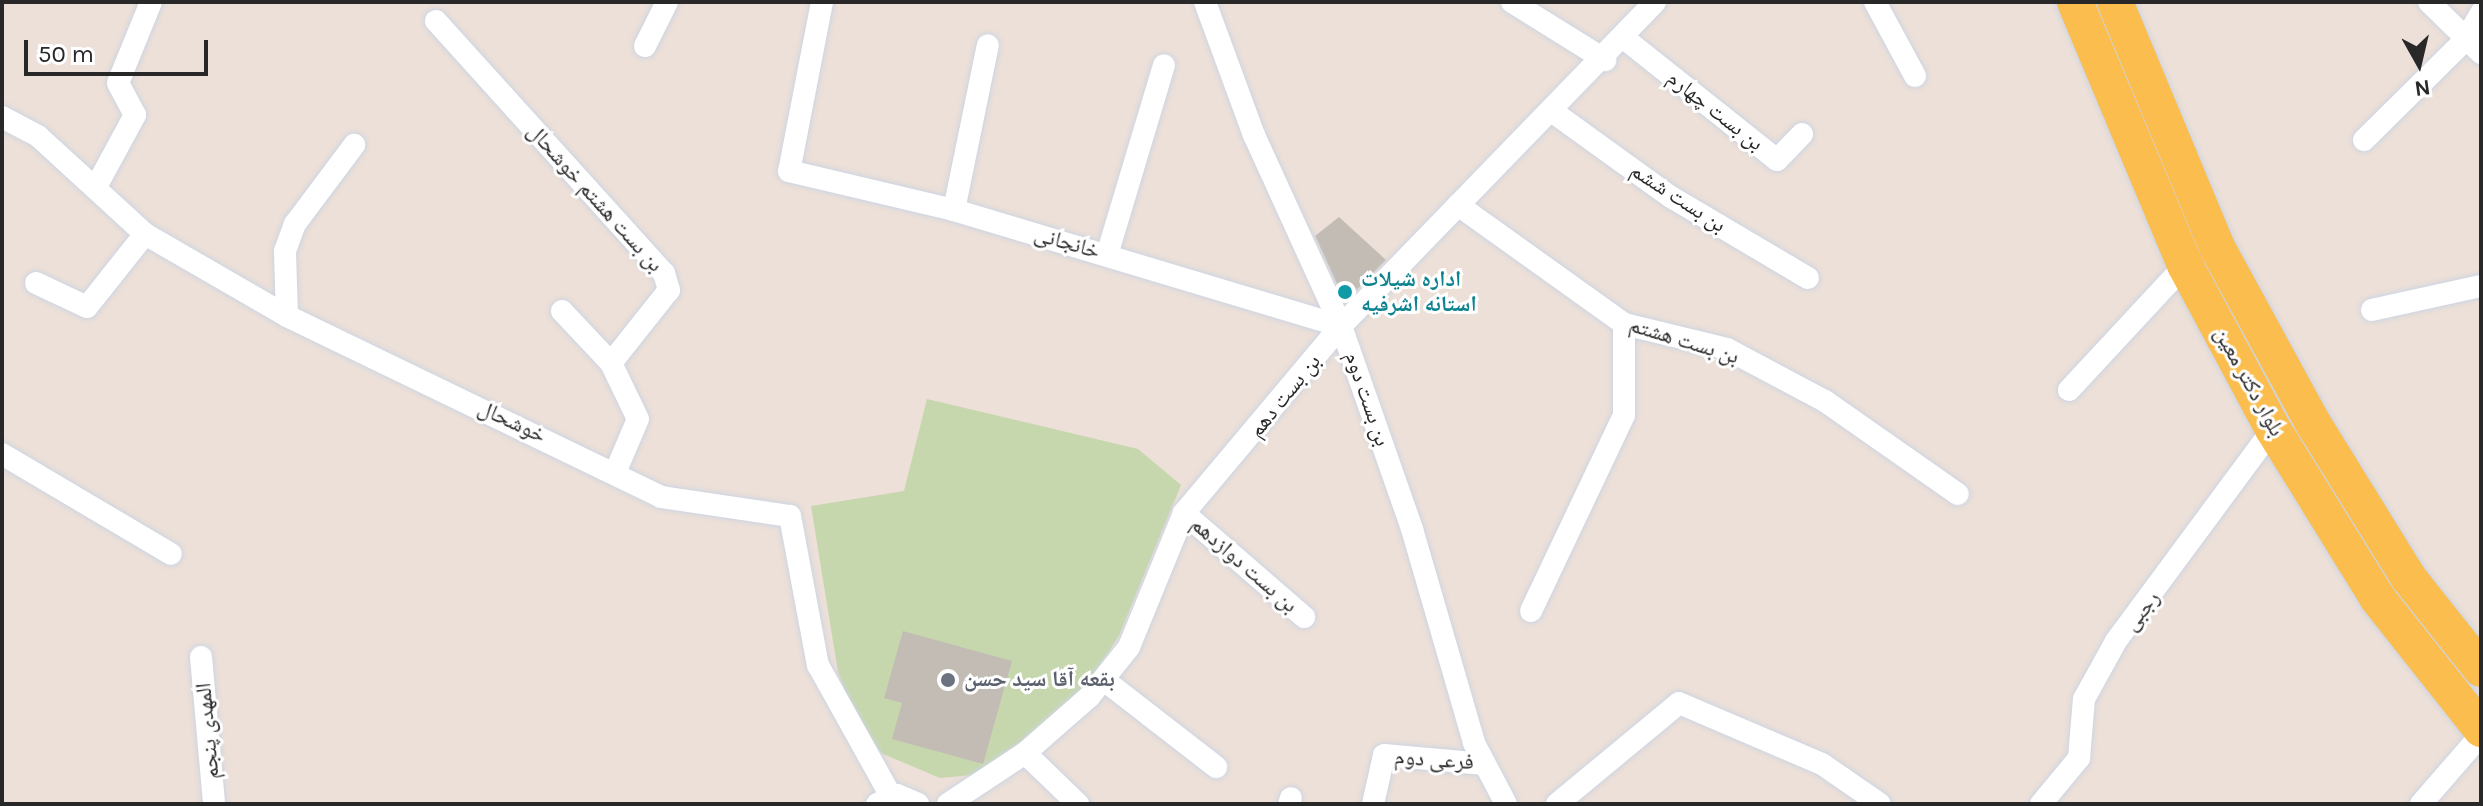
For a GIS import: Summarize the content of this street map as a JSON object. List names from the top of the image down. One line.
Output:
{"streets":{"main road":["بلوار دکتر معین"],"street":["بن بست چهارم","بن بست هشتم خوشحال","بن بست ششم","خانجانی","بن بست هشتم","بن بست دهم","بن بست دوم","خوشحال","بن بست دوازدهم","رجبی","المهدی پنجم","فرعی دوم"]},"crossings":[["بن بست چهارم","بن بست دهم"],["بن بست ششم","بن بست دهم"],["خانجانی","بن بست دهم"],["خانجانی","بن بست دوم"],["بن بست هشتم","بن بست دهم"],["بلوار دکتر معین","رجبی"],["بن بست دهم","بن بست دوم"],["بن بست دهم","بن بست دوازدهم"],["بن بست دوم","فرعی دوم"]],"places":["اداره شیلات استانه اشرفیه","بقعه آقا سید حسن"],"scale_bar":"50 m","north":"bottom"}
